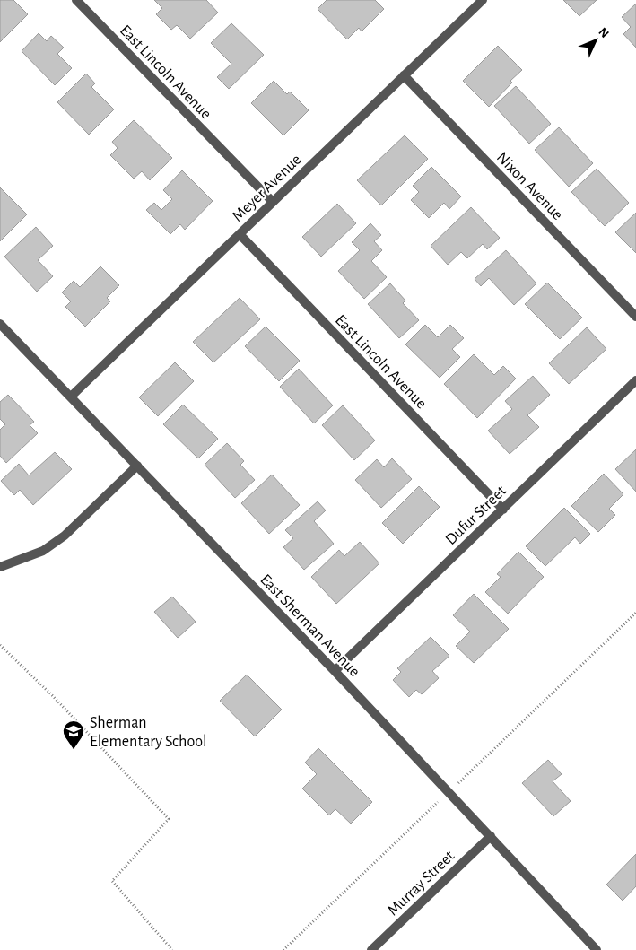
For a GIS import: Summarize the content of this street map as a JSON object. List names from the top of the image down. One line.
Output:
{"streets":{"street":["East Lincoln Avenue","Nixon Avenue","Meyer Avenue","Dufur Street","East Sherman Avenue","Murray Street"]},"crossings":[["East Lincoln Avenue","Meyer Avenue"],["East Lincoln Avenue","Dufur Street"],["Nixon Avenue","Meyer Avenue"],["Meyer Avenue","East Sherman Avenue"],["Dufur Street","East Sherman Avenue"],["East Sherman Avenue","Murray Street"]],"places":{"school or university":["Sherman Elementary School"]},"north":"top right"}
